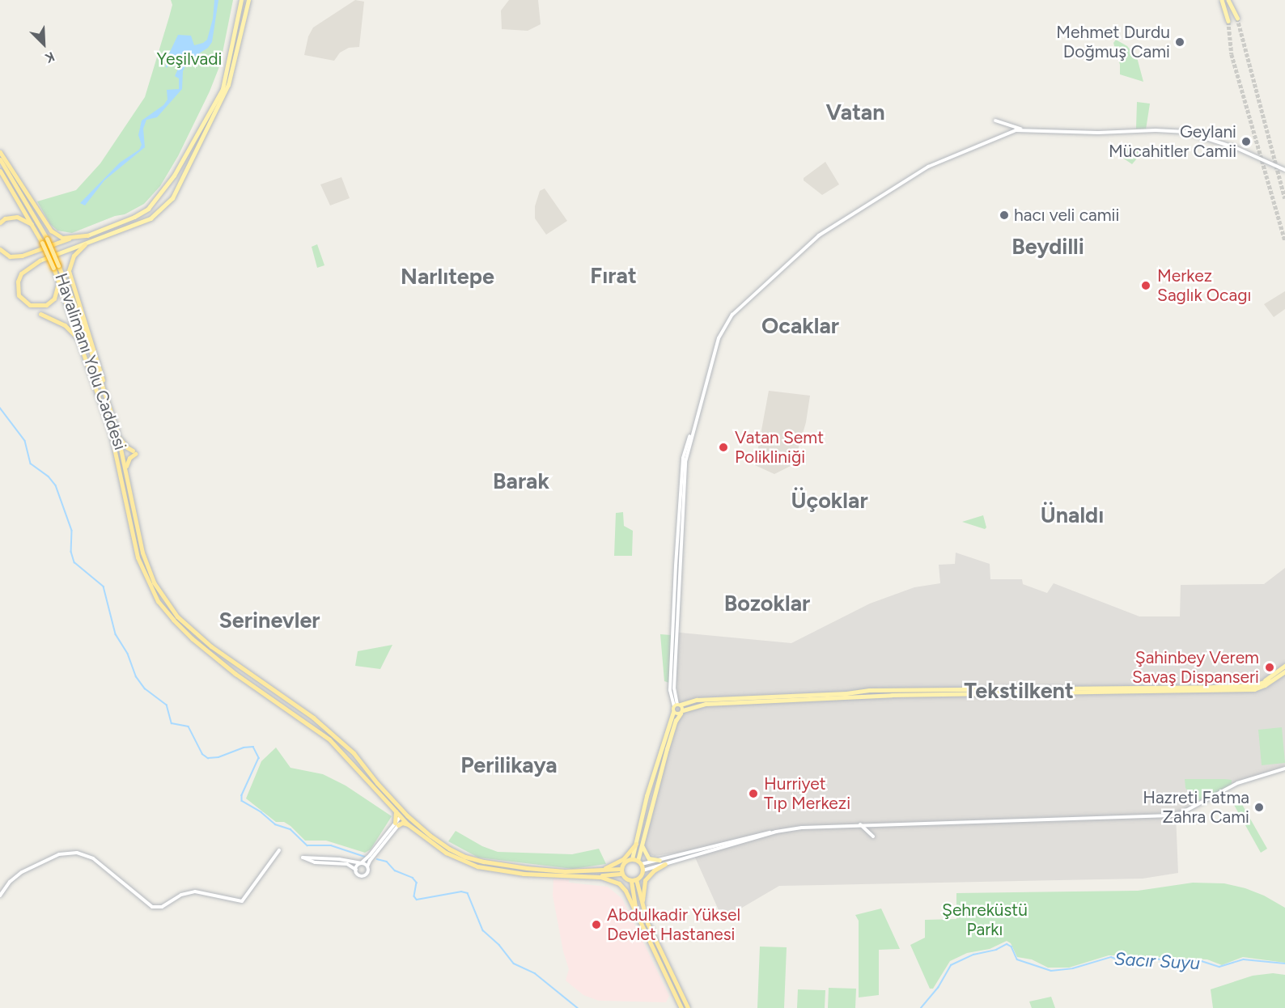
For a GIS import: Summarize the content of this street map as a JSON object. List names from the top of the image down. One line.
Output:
{"streets":{"highway":["Havalimanı Yolu Caddesi"]},"districts":["Vatan","Beydilli","Fırat","Narlıtepe","Ocaklar","Barak","Üçoklar","Ünaldı","Bozoklar","Serinevler","Tekstilkent","Perilikaya"],"water":["Sacır Suyu"],"parks":["Yeşilvadi","Şehreküstü Parkı"],"places":["Mehmet Durdu Doğmuş Cami","Geylani Mücahitler Camii","hacı veli camii","Merkez Saglık Ocagı","Vatan Semt Polikliniği","Şahinbey Verem Savaş Dispanseri","Hurriyet Tıp Merkezi","Hazreti Fatma Zahra Cami","Abdulkadir Yüksel Devlet Hastanesi"],"north":"bottom right"}
